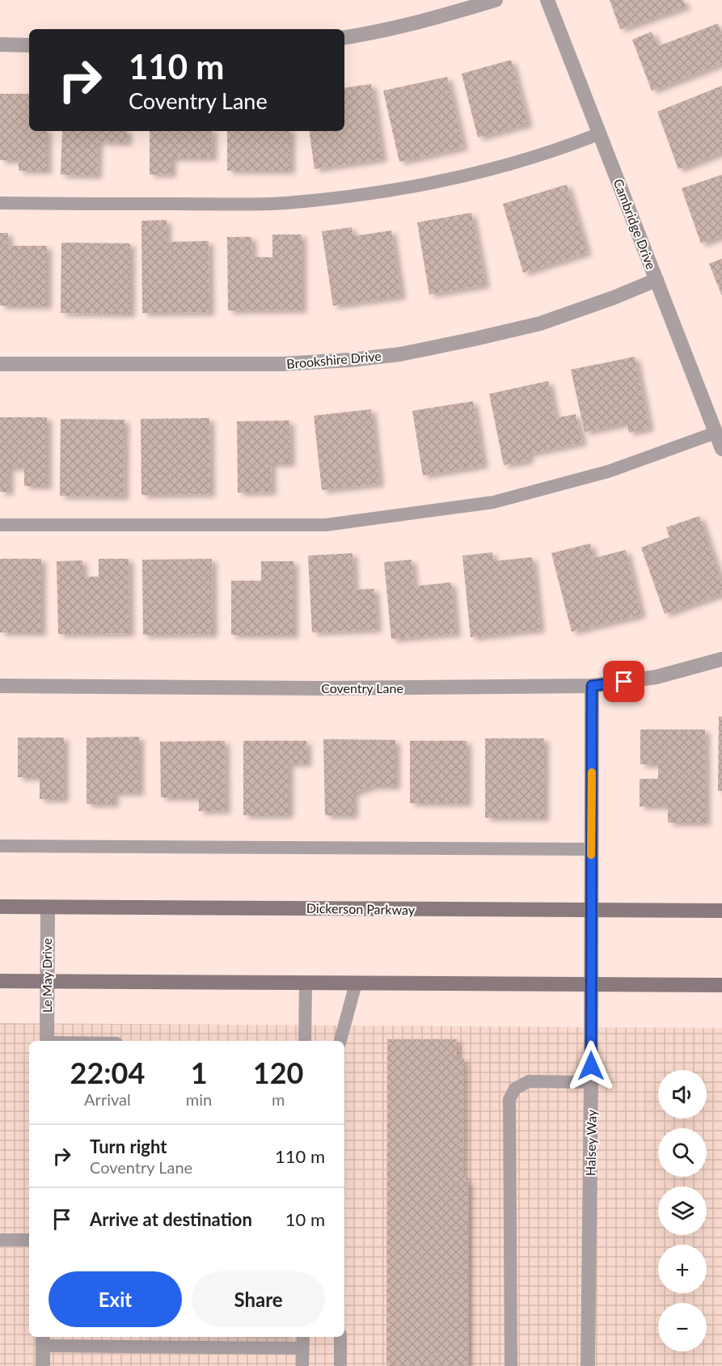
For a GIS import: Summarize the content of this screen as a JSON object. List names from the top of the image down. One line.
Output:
{"streets":{"main road":["Dickerson Parkway"],"street":["Cambridge Drive","Brookshire Drive","Coventry Lane","Le May Drive","Halsey Way"]},"crossings":[["Cambridge Drive","Brookshire Drive"],["Coventry Lane","Halsey Way"],["Dickerson Parkway","Le May Drive"],["Dickerson Parkway","Halsey Way"]],"page":{"turn":["110 m","Coventry Lane"],"eta":["22:04","Arrival","1","min","120","m"],"map_buttons":["+","−"],"list":[{"name":"Turn right","note":"Coventry Lane","value":"110 m"},{"name":"Arrive at destination","value":"10 m"}],"buttons":["Exit","Share"]}}
